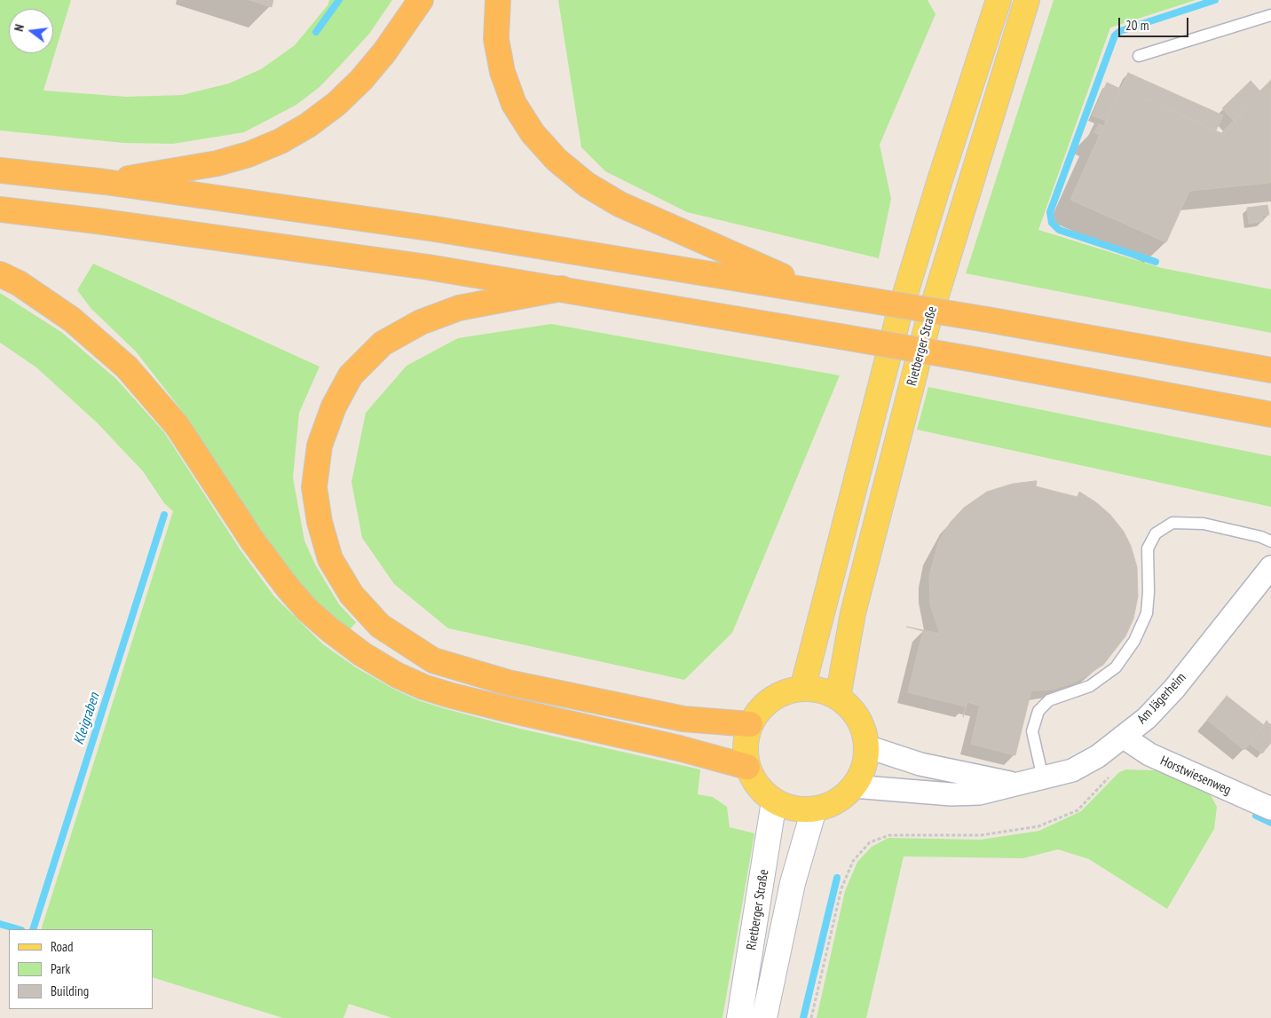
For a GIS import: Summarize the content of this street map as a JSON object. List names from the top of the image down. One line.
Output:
{"streets":{"main road":["Rietberger Straße"],"street":["Am Jägerheim","Horstwiesenweg"]},"crossings":[["Rietberger Straße","Am Jägerheim"],["Am Jägerheim","Horstwiesenweg"]],"water":["Kleigraben"],"legend":["Road","Park","Building"],"scale_bar":"20 m","north":"left"}
